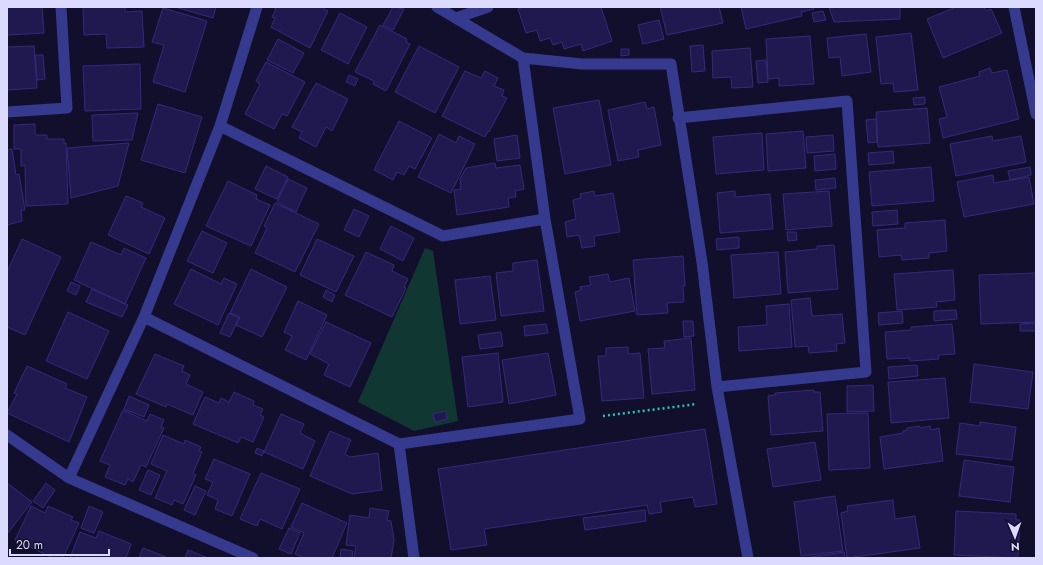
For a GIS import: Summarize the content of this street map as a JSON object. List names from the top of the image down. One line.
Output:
{"scale_bar":"20 m","north":"bottom"}
